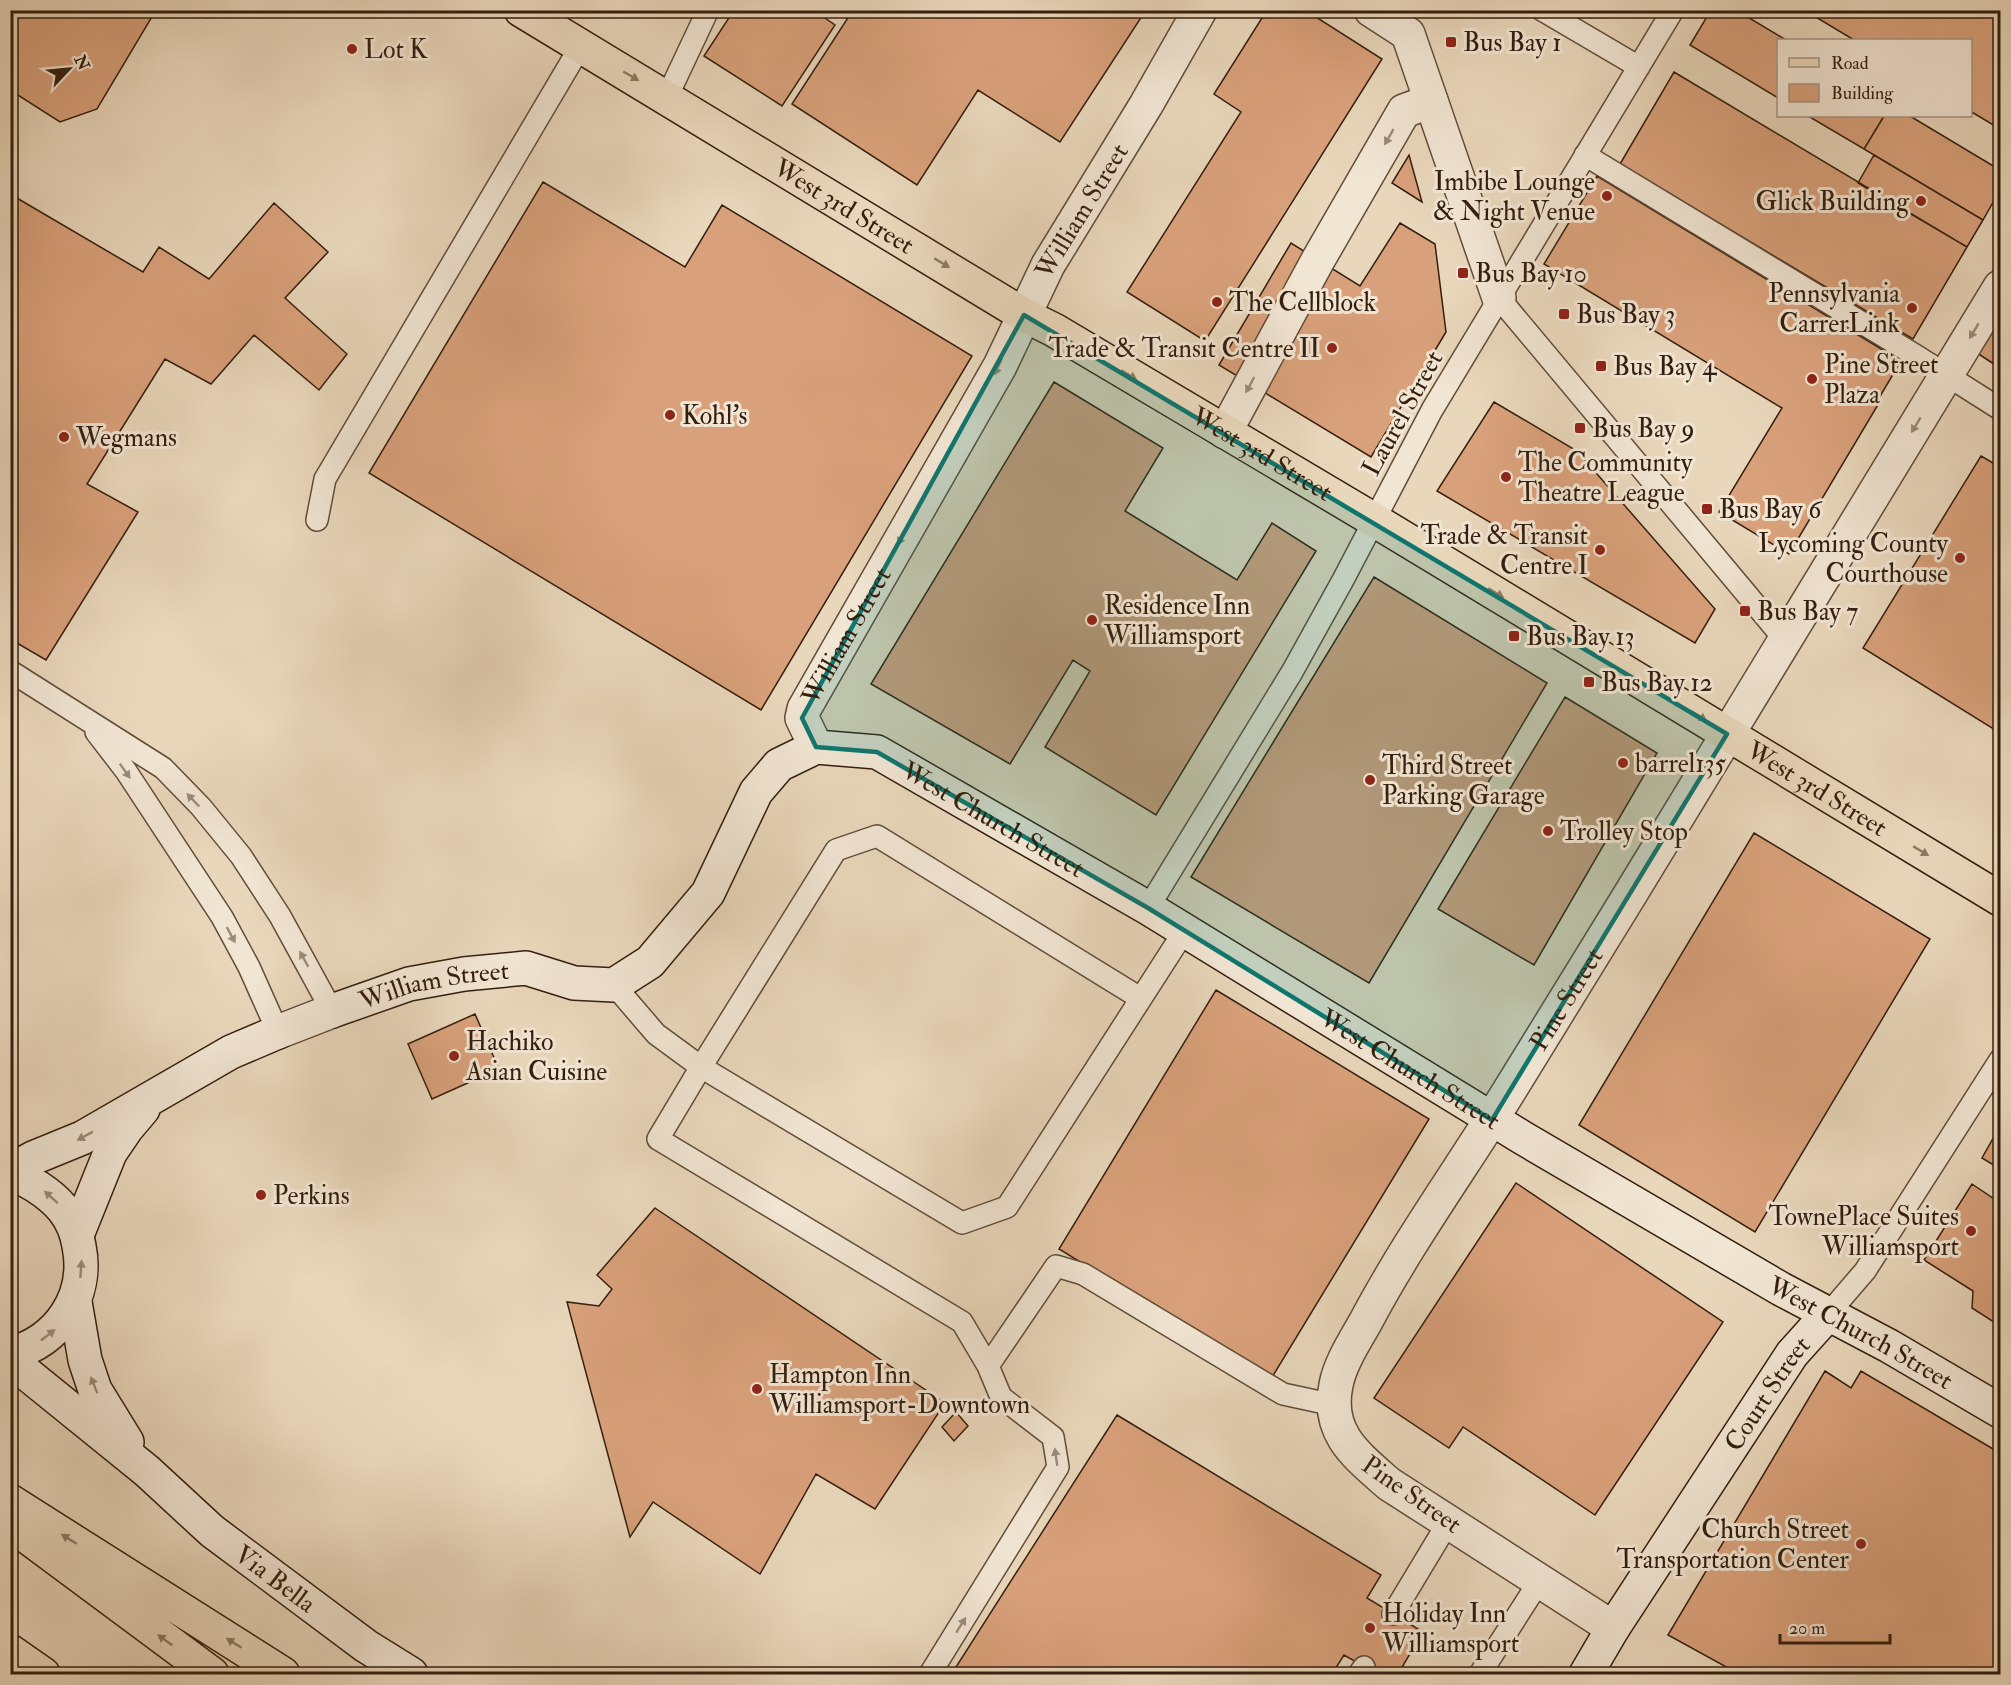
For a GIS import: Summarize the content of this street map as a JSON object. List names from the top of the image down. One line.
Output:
{"streets":{"main road":["West 3rd Street"],"street":["William Street","West Church Street","Pine Street","Court Street","Via Bella"],"lane":["Laurel Street"]},"crossings":[["West 3rd Street","William Street"],["West 3rd Street","Laurel Street"],["West 3rd Street","Pine Street"],["William Street","West Church Street"],["Laurel Street","West Church Street"],["West Church Street","Pine Street"],["West Church Street","Court Street"],["Pine Street","Court Street"]],"one_way":["West 3rd Street"],"places":{"transit":["Bus Bay 1","Bus Bay 10","Bus Bay 3","Bus Bay 4","Bus Bay 9","Bus Bay 6","Bus Bay 7","Bus Bay 13","Bus Bay 12"],"other":["Lot K","Imbibe Lounge & Night Venue","Glick Building","The Cellblock","Pennsylvania CarrerLink","Trade & Transit Centre II","Pine Street Plaza","Kohl's","Wegmans","The Community Theatre League","Trade & Transit Centre I","Lycoming County Courthouse","Residence Inn Williamsport","barrel135","Third Street Parking Garage","Trolley Stop","Hachiko Asian Cuisine","Perkins","TownePlace Suites Williamsport","Hampton Inn Williamsport-Downtown","Church Street Transportation Center","Holiday Inn Williamsport"]},"legend":["Road","Building"],"scale_bar":"20 m","north":"top right"}
